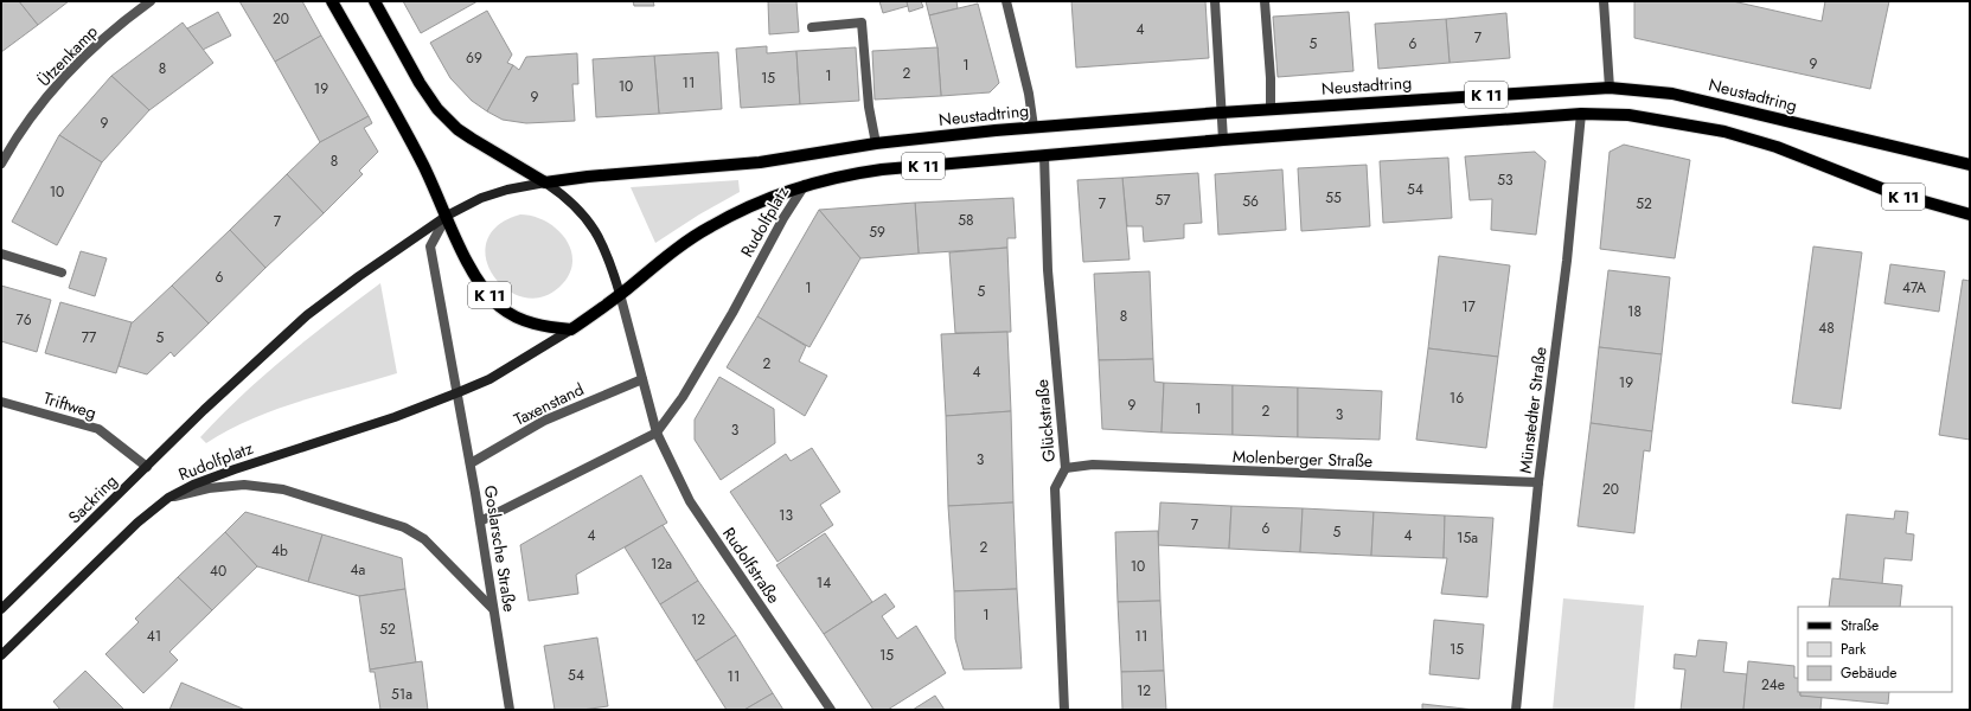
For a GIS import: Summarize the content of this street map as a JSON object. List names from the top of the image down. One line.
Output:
{"streets":{"main road":["Neustadtring","K 11","Rudolfplatz","Sackring"],"street":["Ützenkamp","Taxenstand","Triftweg","Münstedter Straße","Glückstraße","Molenberger Straße","Goslarsche Straße","Rudolfstraße"]},"crossings":[["Neustadtring","K 11"],["Neustadtring","Rudolfplatz"],["Neustadtring","Sackring"],["K 11","Rudolfplatz"],["K 11","Münstedter Straße"],["K 11","Glückstraße"],["K 11","Sackring"],["Rudolfplatz","Sackring"],["Rudolfplatz","Goslarsche Straße"],["Rudolfplatz","Rudolfstraße"],["Taxenstand","Goslarsche Straße"],["Triftweg","Sackring"],["Münstedter Straße","Molenberger Straße"],["Glückstraße","Molenberger Straße"]],"house_numbers":["20","4","7","5","6","69","9","1","8","2","1","15","11","10","19","9","9","8","53","54","10","55","57","56","7","52","58","7","59","6","1","47A","5","17","18","8","76","48","77","5","2","4","19","16","9","1","2","3","3","3","20","13","7","6","5","4","4","15a","2","4b","12a","10","4a","40","14","1","12","52","41","11","15","15","54","11","24e","12","51a"],"legend":["Straße","Park","Gebäude"]}
